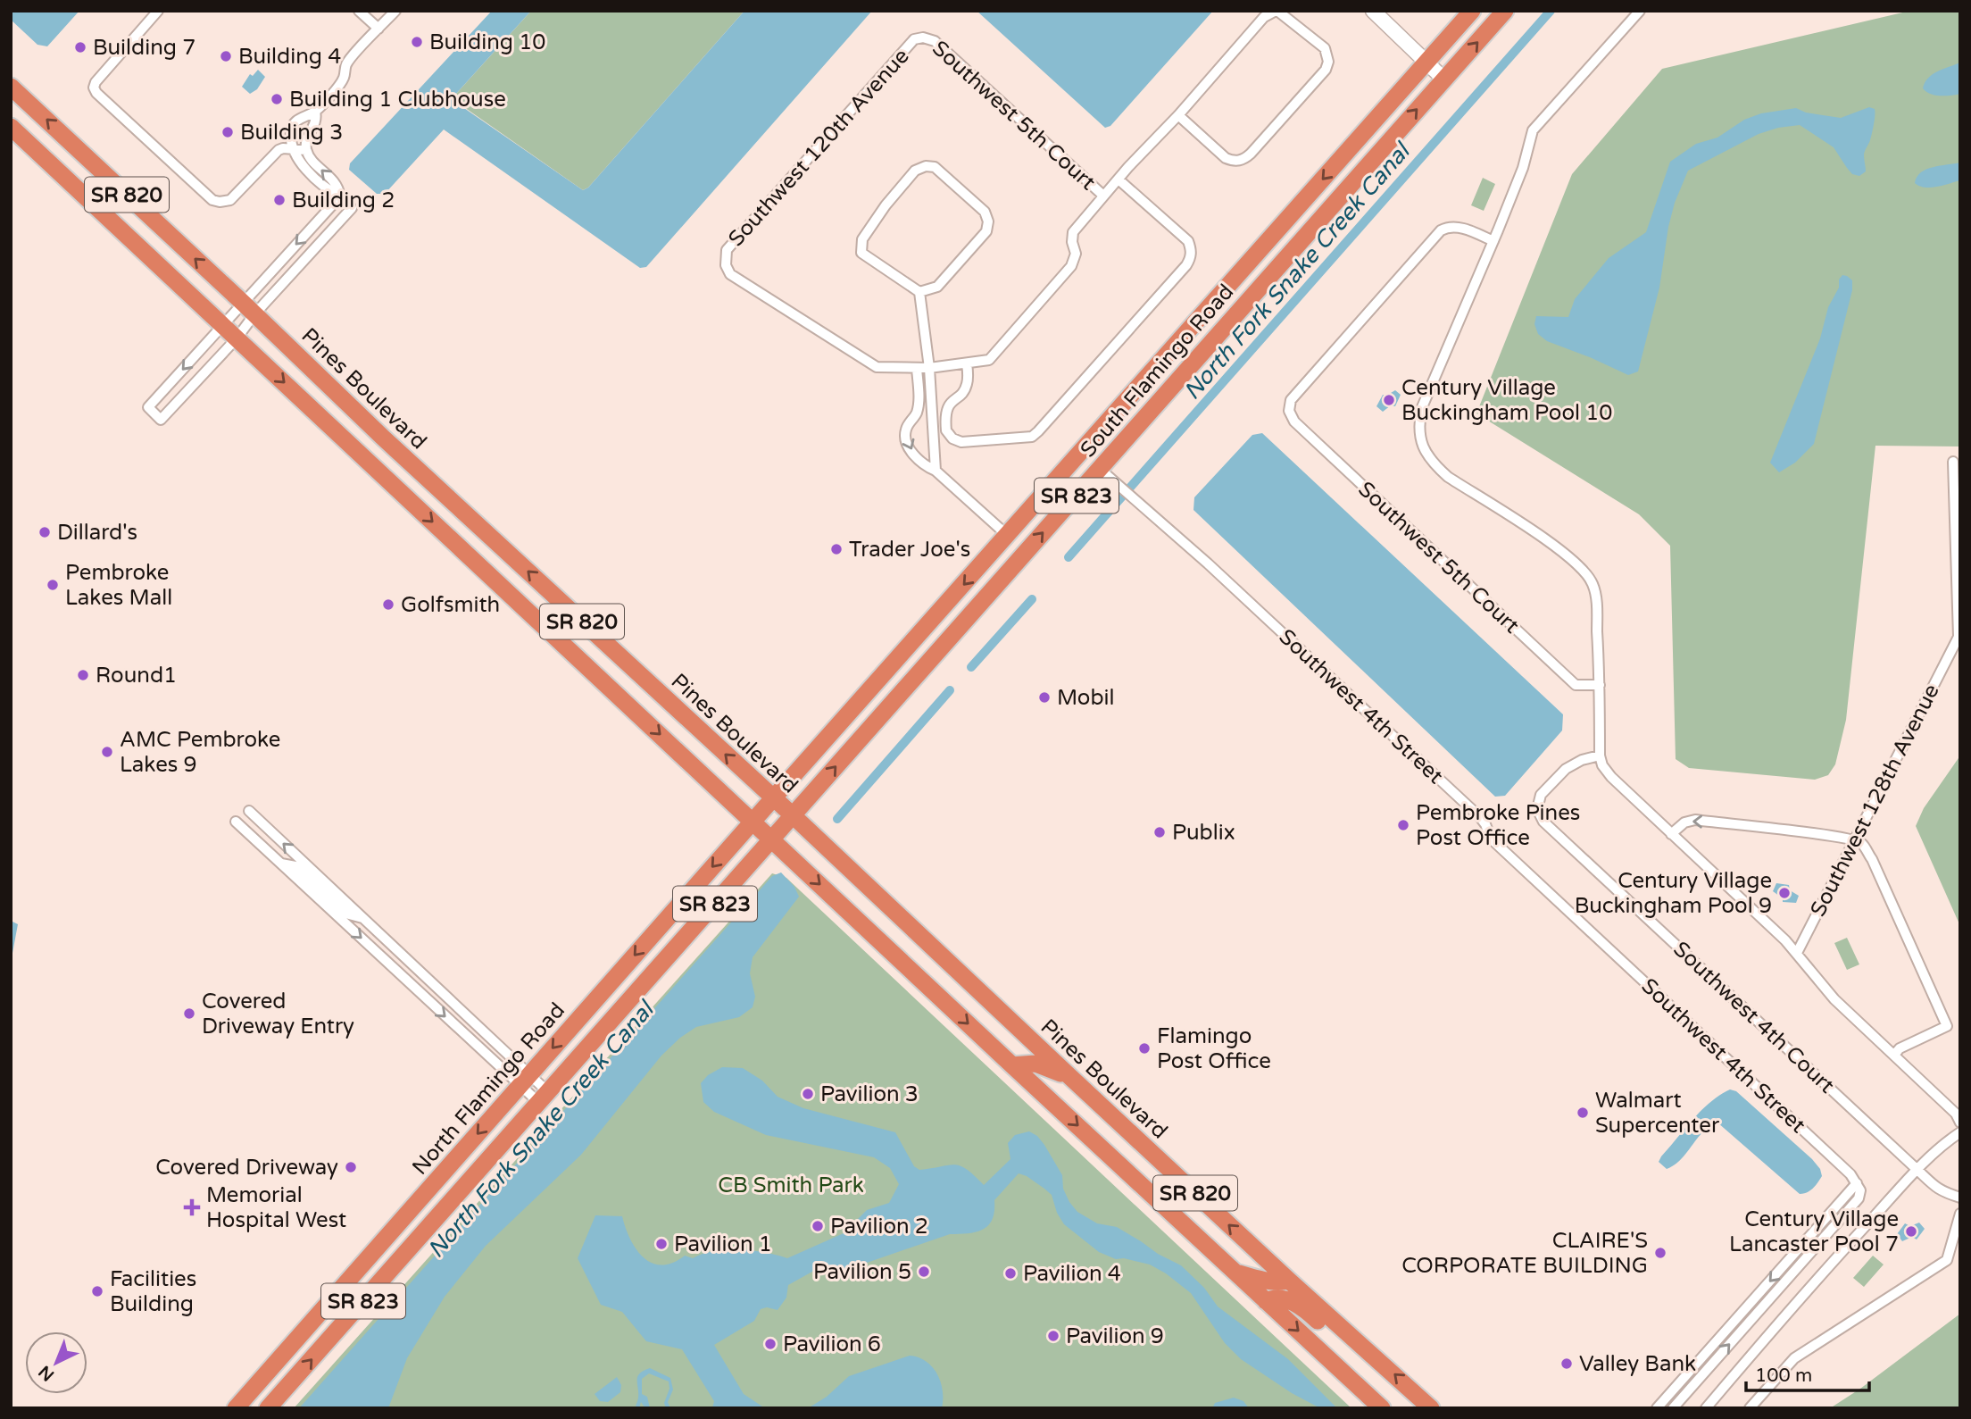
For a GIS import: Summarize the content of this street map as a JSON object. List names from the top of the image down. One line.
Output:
{"streets":{"highway":["SR 820","South Flamingo Road","Pines Boulevard","SR 823","North Flamingo Road"],"street":["Southwest 5th Court","Southwest 120th Avenue","Southwest 4th Street","Southwest 128th Avenue","Southwest 4th Court"]},"crossings":[["Southwest 5th Court","Southwest 120th Avenue"],["SR 820","North Flamingo Road"],["South Flamingo Road","Pines Boulevard"],["South Flamingo Road","Southwest 4th Street"],["South Flamingo Road","North Flamingo Road"],["Pines Boulevard","North Flamingo Road"]],"water":["North Fork Snake Creek Canal"],"parks":["CB Smith Park"],"places":{"other":["Building 10","Building 7","Building 4","Building 1 Clubhouse","Building 3","Building 2","Century Village Buckingham Pool 10","Dillard's","Trader Joe's","Pembroke Lakes Mall","Golfsmith","Round1","Mobil","AMC Pembroke Lakes 9","Pembroke Pines Post Office","Publix","Century Village Buckingham Pool 9","Covered Driveway Entry","Flamingo Post Office","Pavilion 3","Walmart Supercenter","Covered Driveway","Pavilion 2","Century Village Lancaster Pool 7","Pavilion 1","CLAIRE'S CORPORATE BUILDING","Pavilion 5","Pavilion 4","Facilities Building","Pavilion 9","Pavilion 6","Valley Bank"],"health":["Memorial Hospital West"]},"scale_bar":"100 m","north":"bottom left"}
